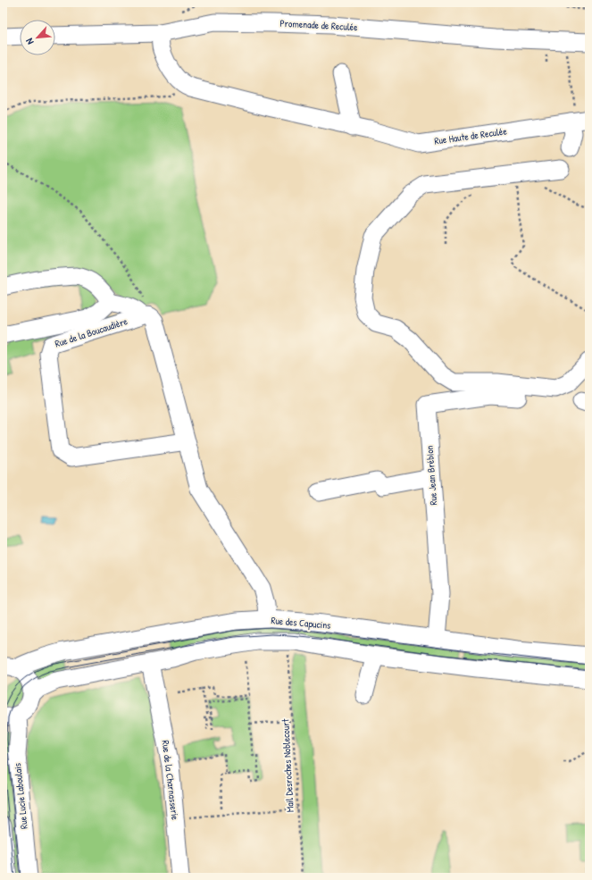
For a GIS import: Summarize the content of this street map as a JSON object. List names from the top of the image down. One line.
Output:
{"streets":{"street":["Promenade de Reculée","Rue Haute de Reculée","Rue de la Boucaudière","Rue Jean Brébion","Rue des Capucins","Rue de la Charnasserie","Rue Lucie Laboulais"],"path":["Mail Desroches Noblecourt"]},"crossings":[["Promenade de Reculée","Rue Haute de Reculée"],["Rue Jean Brébion","Rue des Capucins"],["Rue des Capucins","Rue de la Charnasserie"],["Rue des Capucins","Rue Lucie Laboulais"]],"north":"bottom left"}
